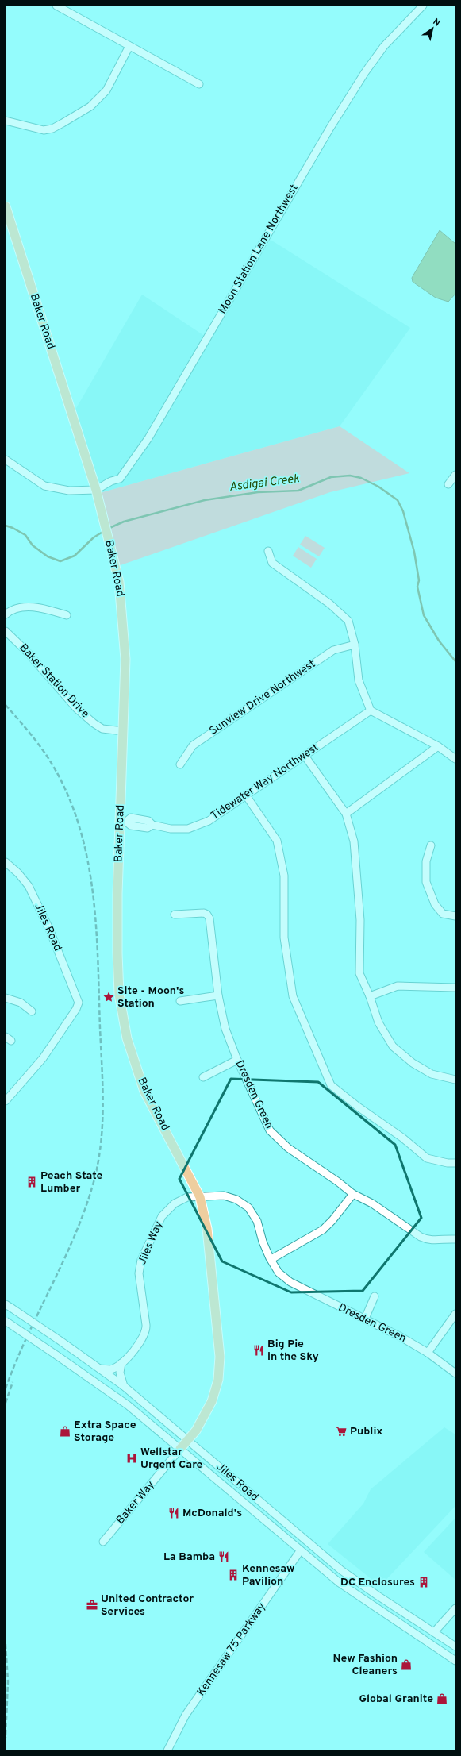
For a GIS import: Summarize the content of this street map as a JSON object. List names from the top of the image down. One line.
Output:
{"streets":{"main road":["Baker Road"],"street":["Moon Station Lane Northwest","Baker Station Drive","Sunview Drive Northwest","Tidewater Way Northwest","Jiles Road","Dresden Green","Jiles Way","Baker Way","Kennesaw 75 Parkway"]},"crossings":[["Moon Station Lane Northwest","Baker Road"],["Baker Road","Baker Station Drive"],["Baker Road","Tidewater Way Northwest"],["Baker Road","Jiles Road"],["Baker Road","Dresden Green"],["Baker Road","Jiles Way"],["Baker Road","Baker Way"],["Jiles Road","Jiles Way"],["Jiles Road","Baker Way"],["Jiles Road","Kennesaw 75 Parkway"],["Dresden Green","Jiles Way"]],"water":["Asdigai Creek"],"places":{"place":["Site - Moon's Station"],"building":["Peach State Lumber","Kennesaw Pavilion","DC Enclosures"],"restaurant":["Big Pie in the Sky","McDonald's","La Bamba"],"shop":["Extra Space Storage","New Fashion Cleaners","Global Granite"],"supermarket":["Publix"],"hospital":["Wellstar Urgent Care"],"office":["United Contractor Services"]},"north":"top right"}
